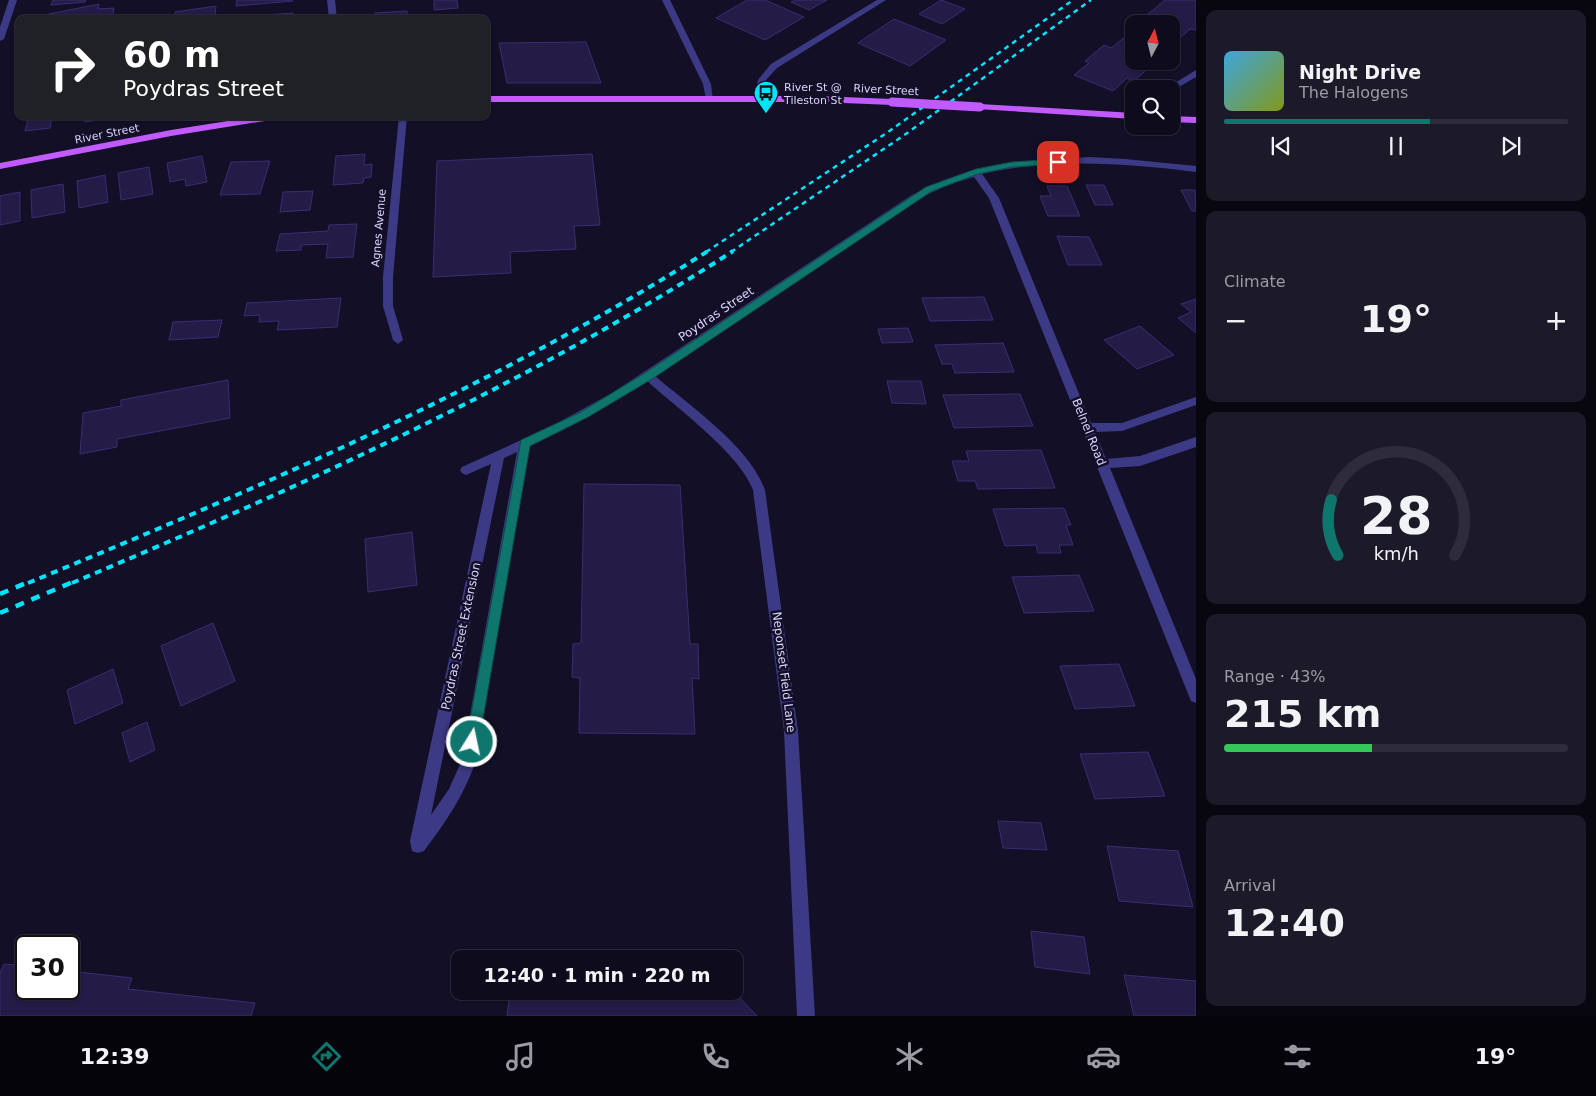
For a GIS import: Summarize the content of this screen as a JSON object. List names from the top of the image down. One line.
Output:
{"streets":{"main road":["River Street"],"street":["Agnes Avenue","Poydras Street","Belnel Road","Poydras Street Extension","Neponset Field Lane"]},"crossings":[["Poydras Street","Belnel Road"],["Poydras Street","Poydras Street Extension"],["Poydras Street","Neponset Field Lane"]],"places":{"bus stop":["River St @ Tileston St"]},"north":"top","page":{"turn":["60 m","Poydras Street"],"song":["Night Drive","The Halogens"],"tile":["Climate",["Range · 43%","215 km"],["Arrival","12:40"]],"heat":["−","19°","+"],"limit":"30","trip":"12:40 · 1 min · 220 m","tabs":["12:39","19°"],"gauge":["28","km/h"]}}
